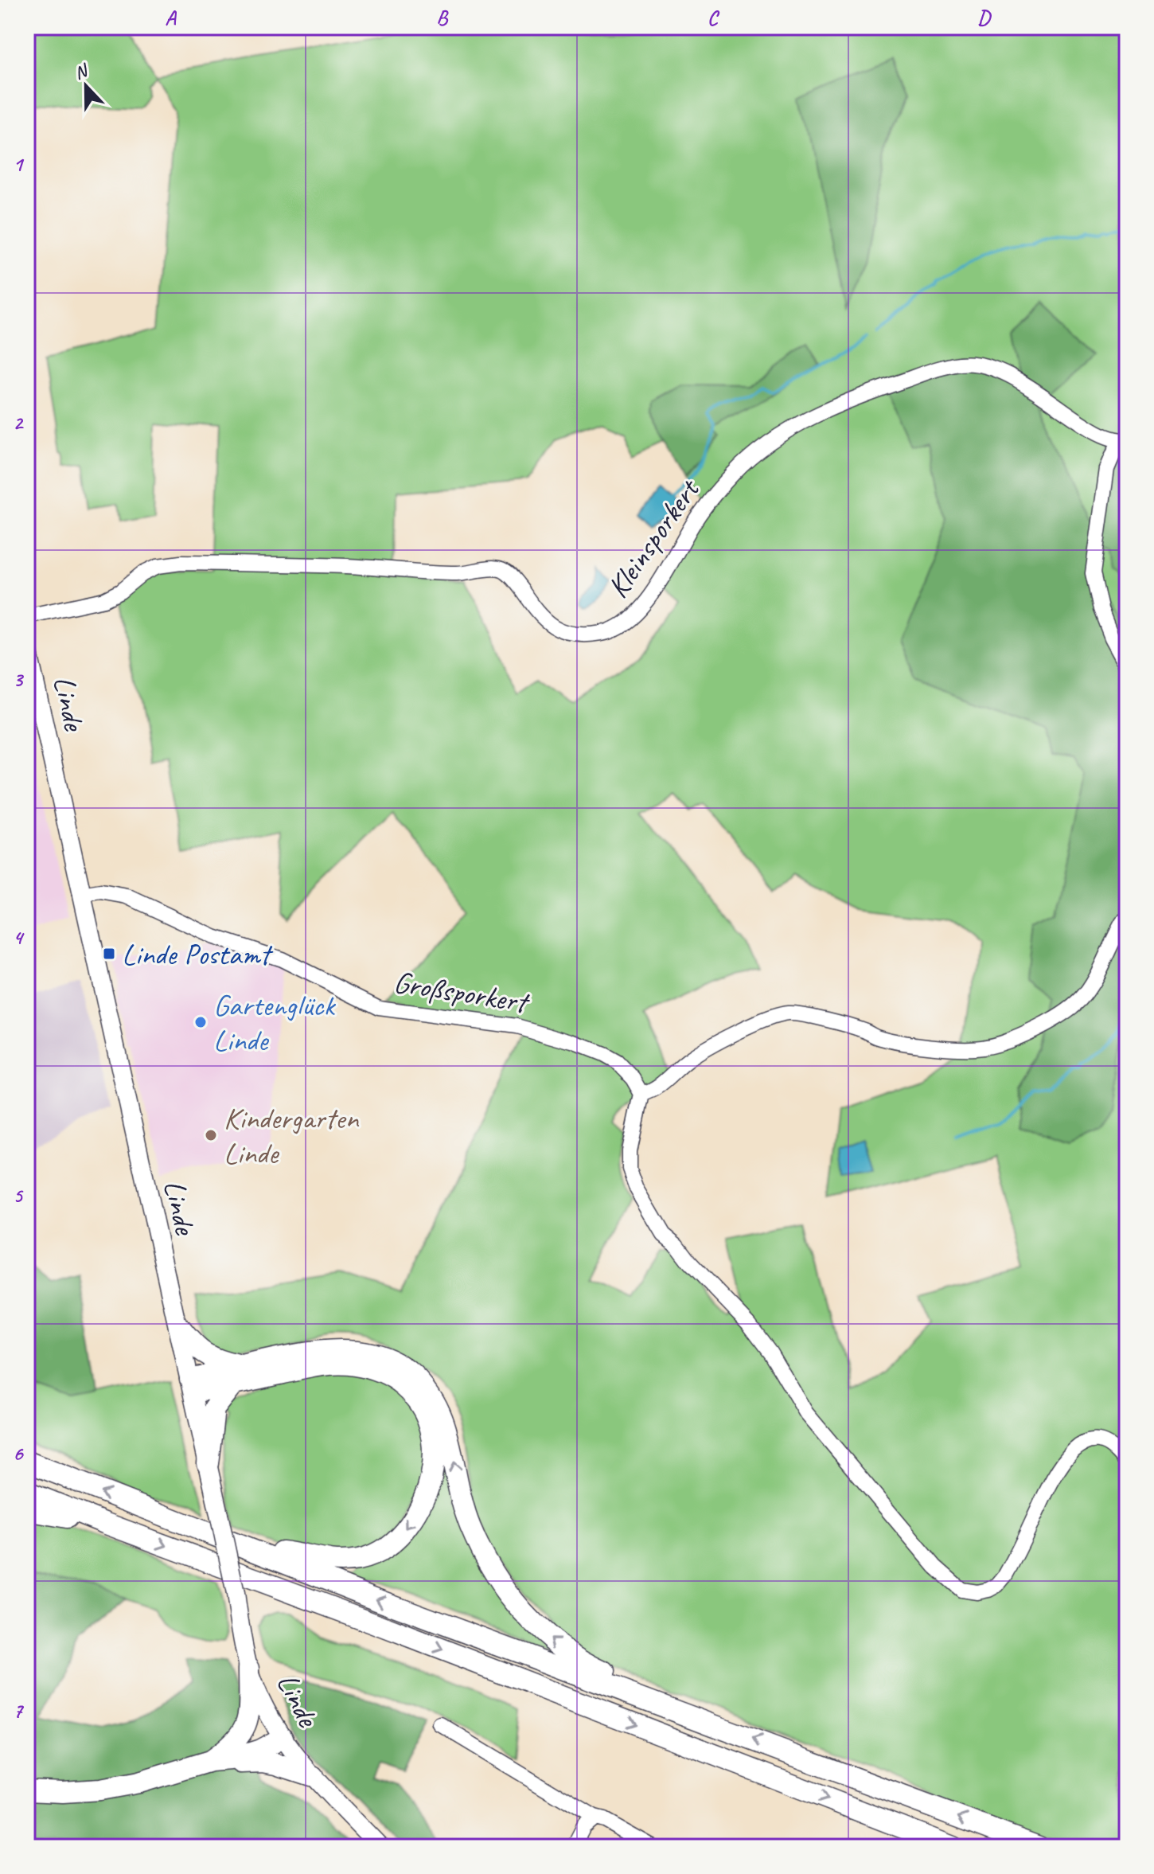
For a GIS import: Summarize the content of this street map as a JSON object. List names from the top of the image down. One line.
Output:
{"streets":{"main road":["Linde"],"street":["Kleinsporkert","Großsporkert"]},"crossings":[["Linde","Großsporkert"]],"places":{"transit":["Linde Postamt"],"other":["Gartenglück Linde","Kindergarten Linde"]},"north":"top","grid":{"columns":["A","B","C","D"],"rows":["1","2","3","4","5","6","7"]}}
